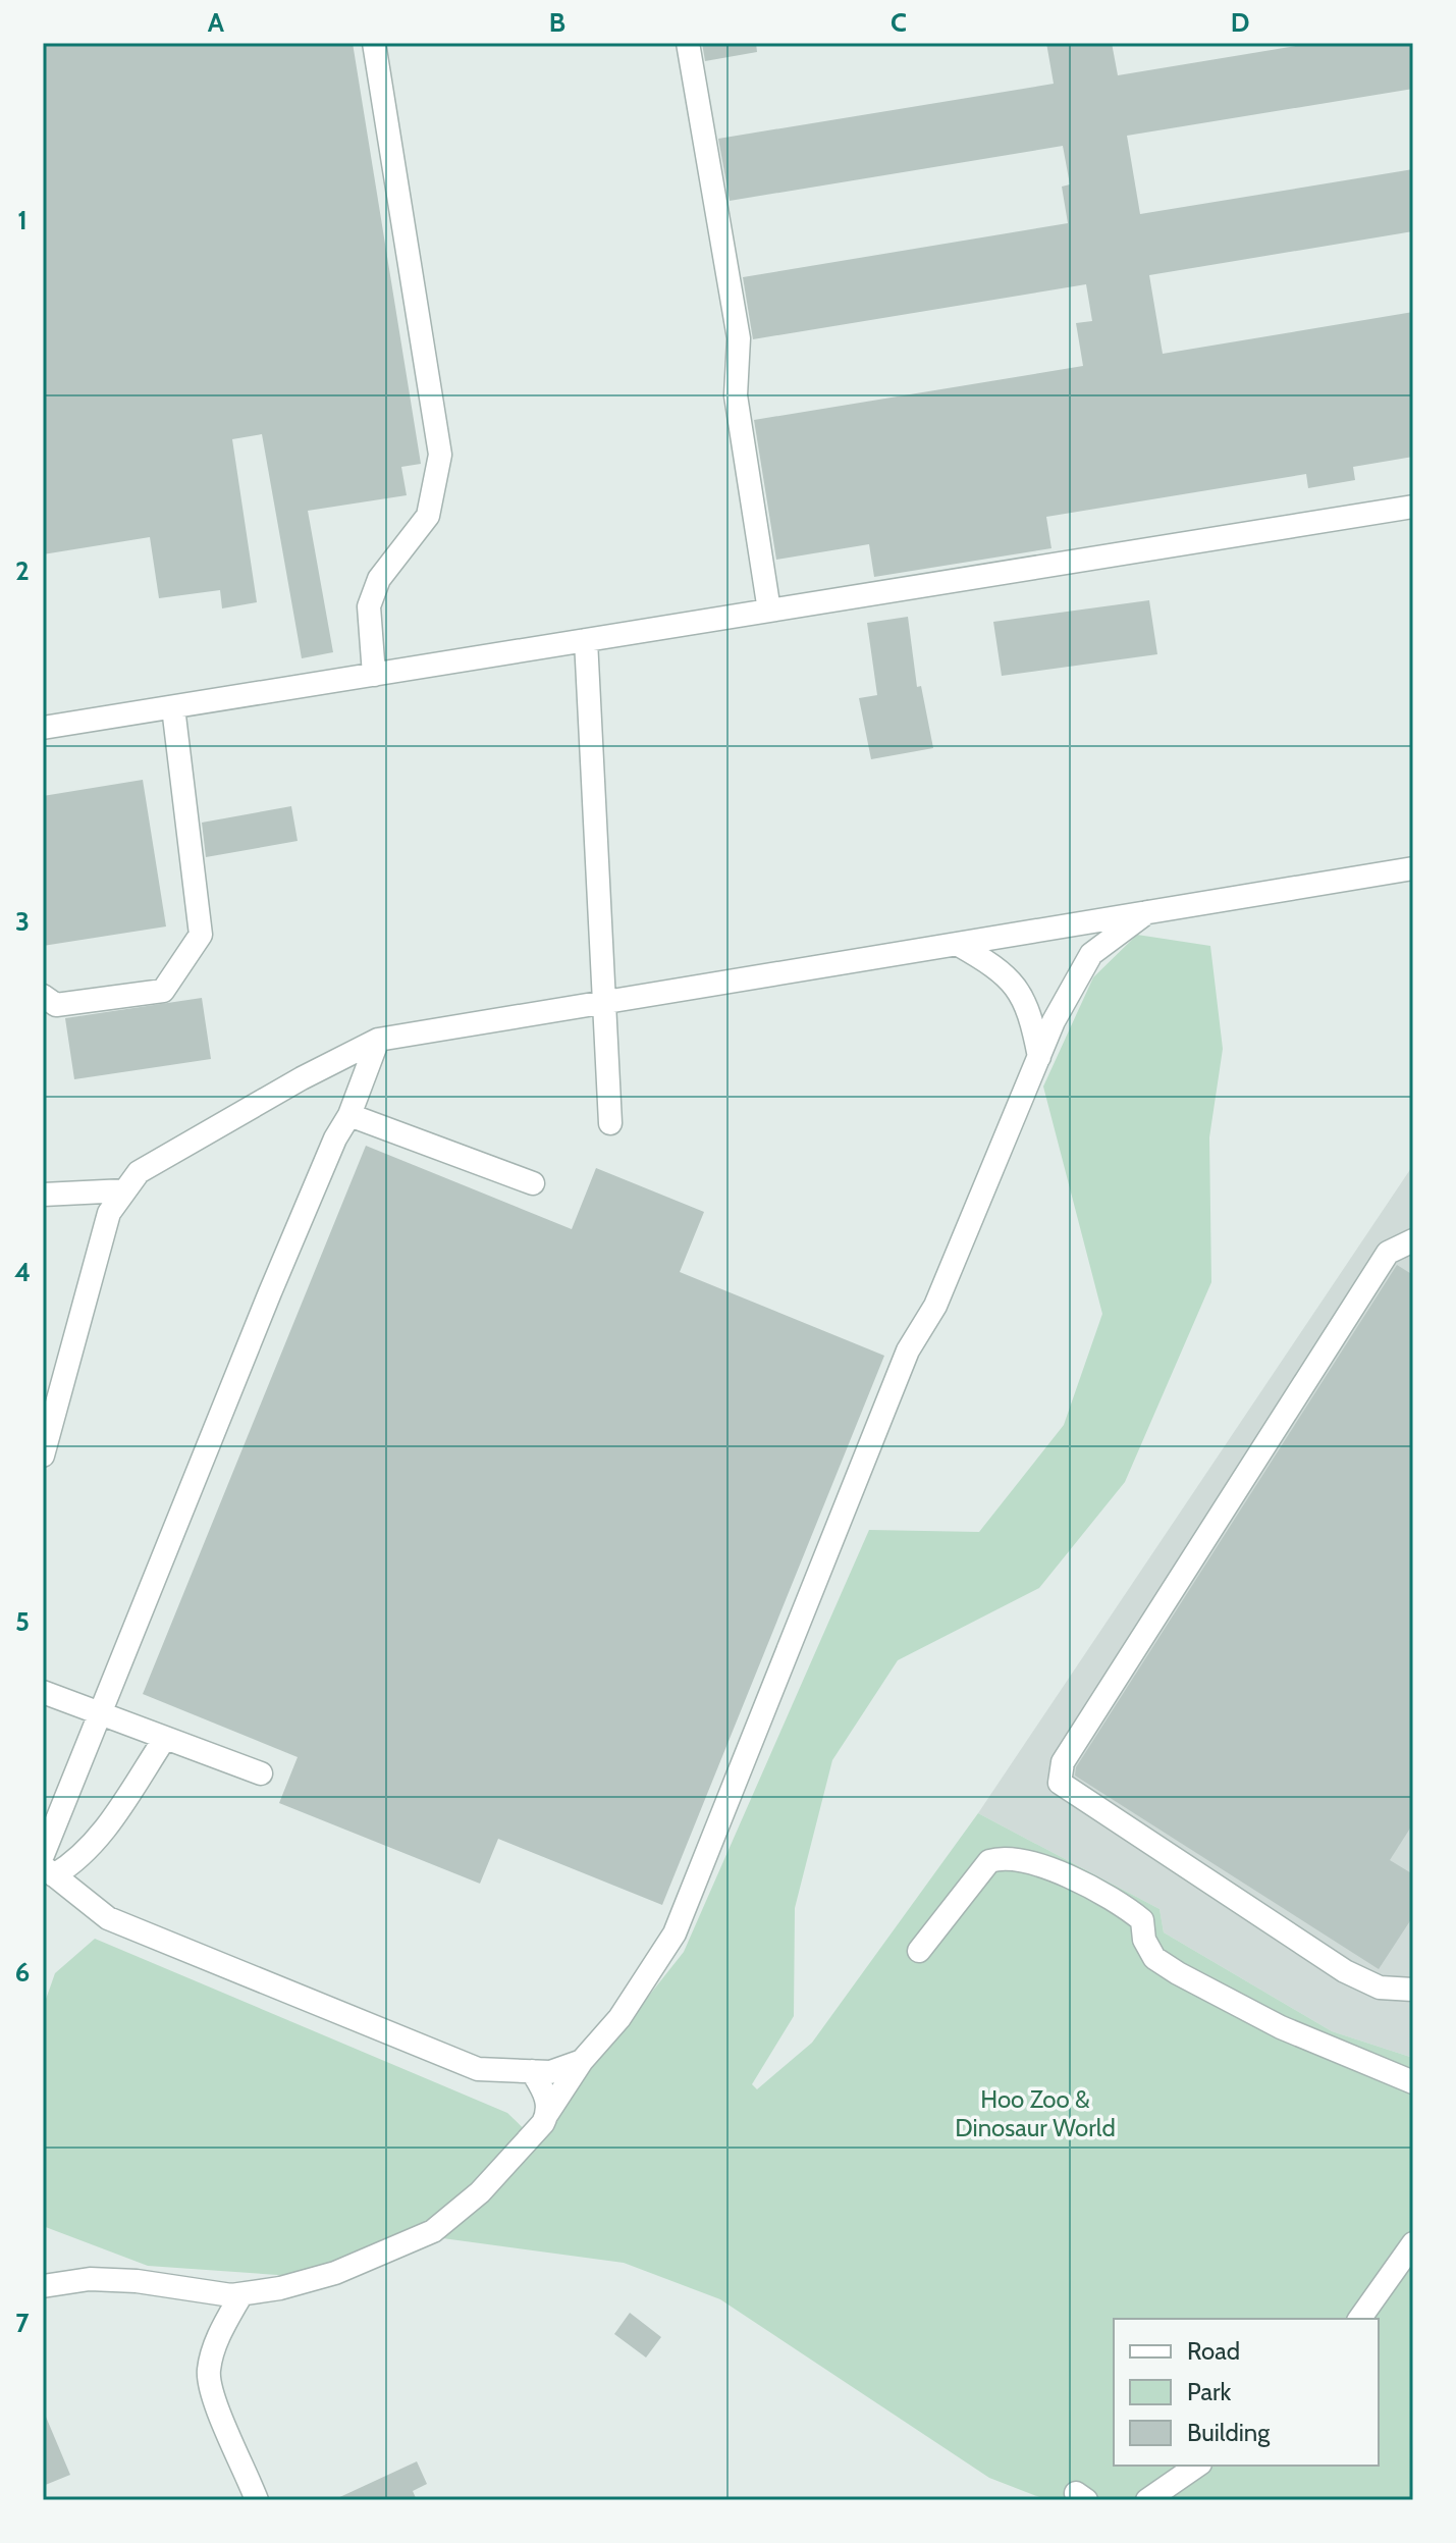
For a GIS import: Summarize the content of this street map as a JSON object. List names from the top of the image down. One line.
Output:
{"parks":["Hoo Zoo & Dinosaur World"],"legend":["Road","Park","Building"],"grid":{"columns":["A","B","C","D"],"rows":["1","2","3","4","5","6","7"]}}
